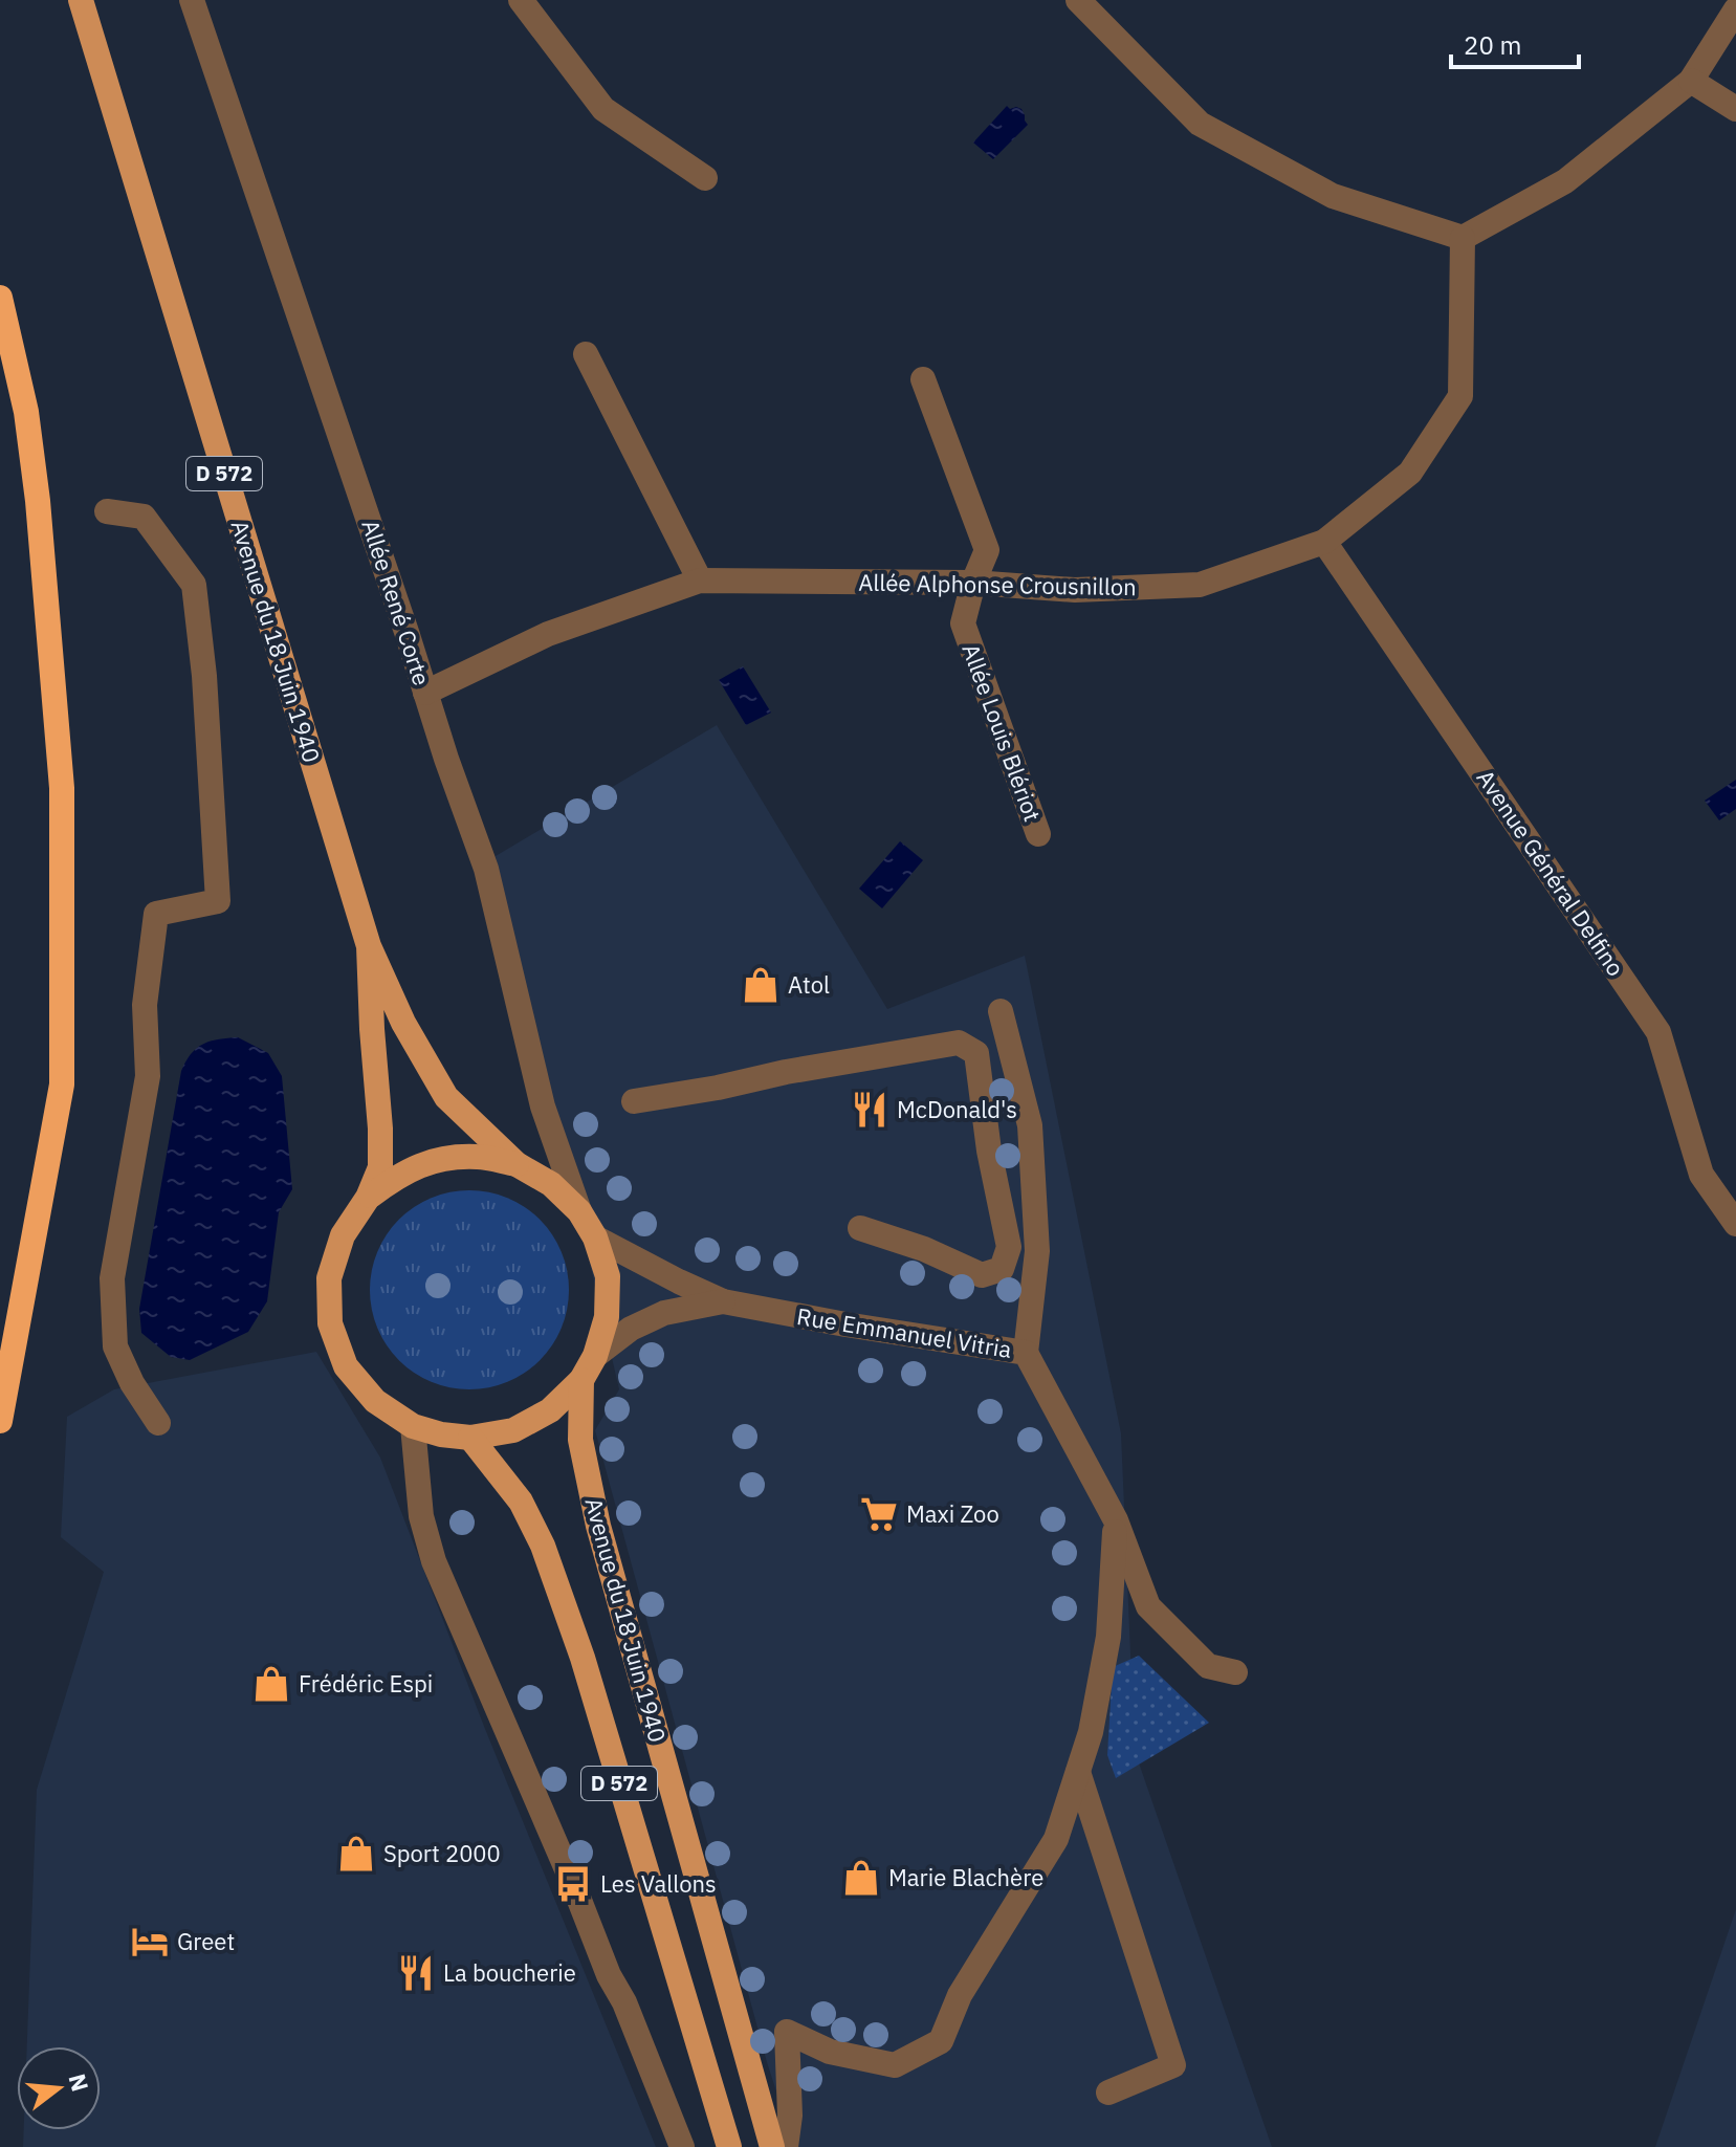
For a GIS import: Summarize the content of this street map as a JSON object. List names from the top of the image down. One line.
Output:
{"streets":{"main road":["D 572","Avenue du 18 Juin 1940"],"street":["Allée Alphonse Crousnillon","Allée René Corte","Allée Louis Blériot","Avenue Général Delfino","Rue Emmanuel Vitria"]},"crossings":[["D 572","Allée René Corte"],["D 572","Avenue du 18 Juin 1940"],["Allée Alphonse Crousnillon","Allée René Corte"],["Allée Alphonse Crousnillon","Allée Louis Blériot"],["Allée Alphonse Crousnillon","Avenue Général Delfino"],["Allée René Corte","Avenue du 18 Juin 1940"]],"places":{"shop":["Atol","Frédéric Espi","Sport 2000","Marie Blachère"],"restaurant":["McDonald's","La boucherie"],"supermarket":["Maxi Zoo"],"bus stop":["Les Vallons"],"hotel":["Greet"]},"scale_bar":"20 m","north":"right"}
